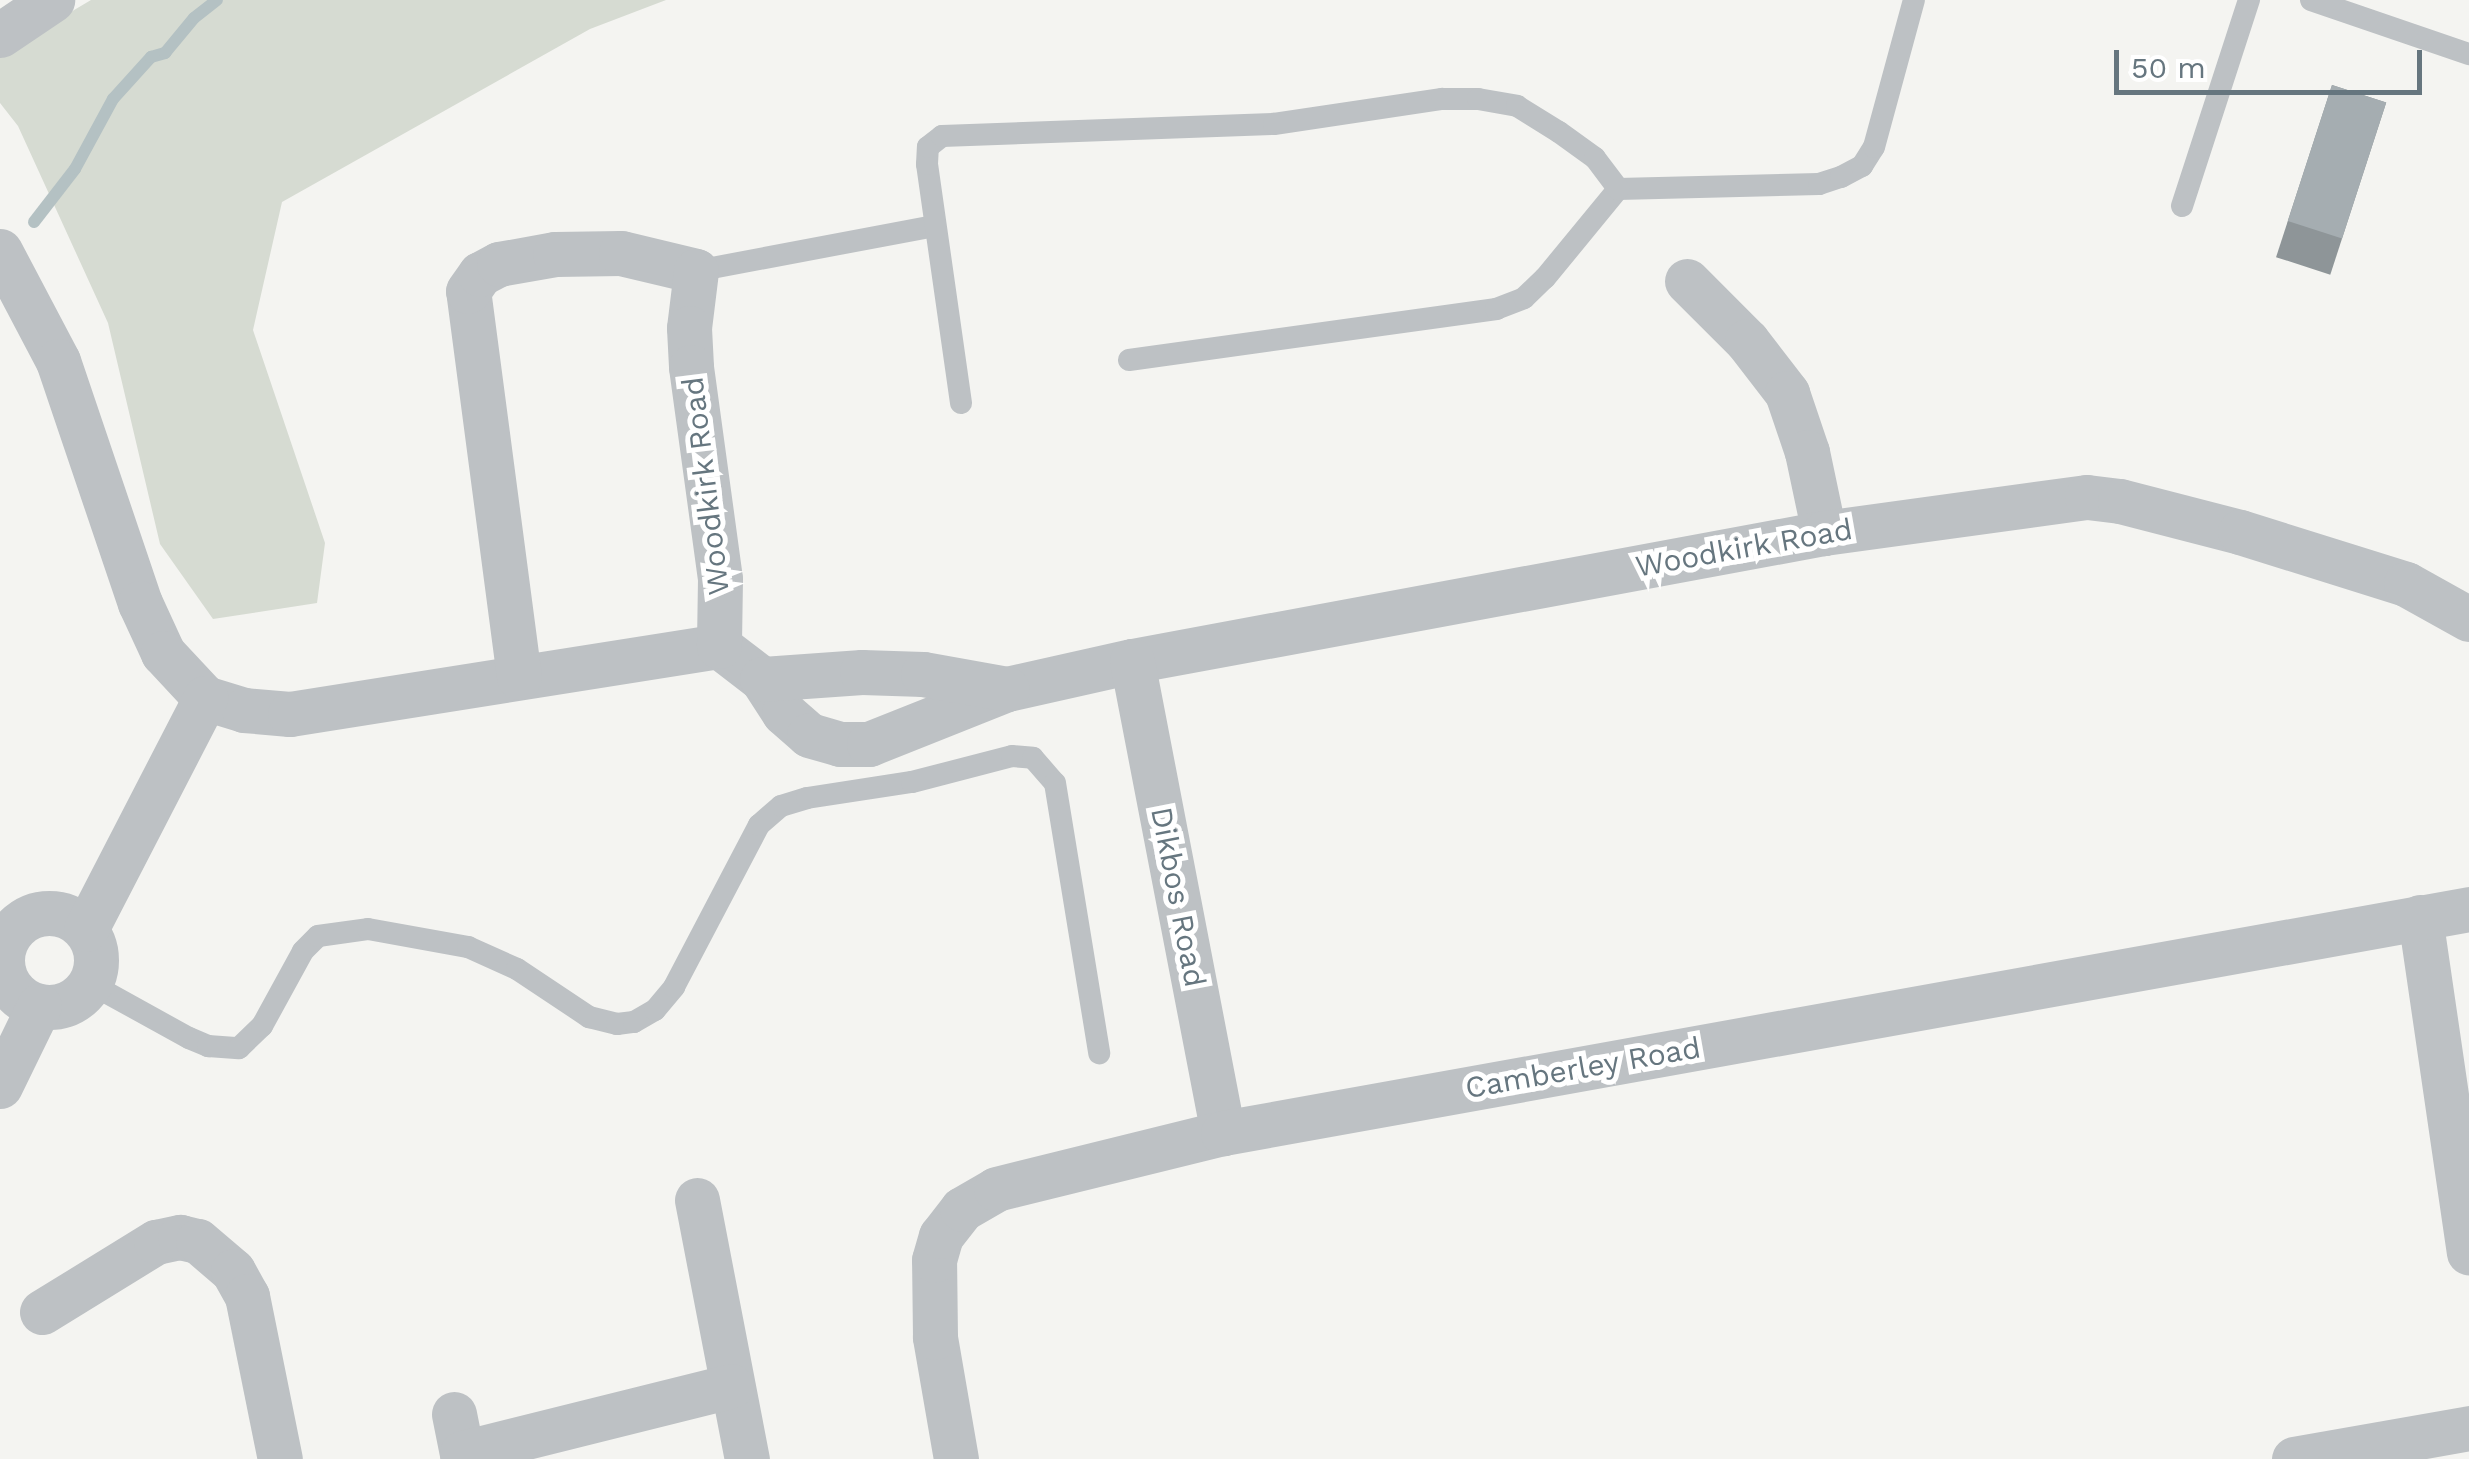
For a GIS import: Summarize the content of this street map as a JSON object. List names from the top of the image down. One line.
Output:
{"streets":{"street":["Woodkirk Road","Dikbos Road","Camberley Road"]},"crossings":[["Woodkirk Road","Dikbos Road"],["Dikbos Road","Camberley Road"]],"scale_bar":"50 m"}
